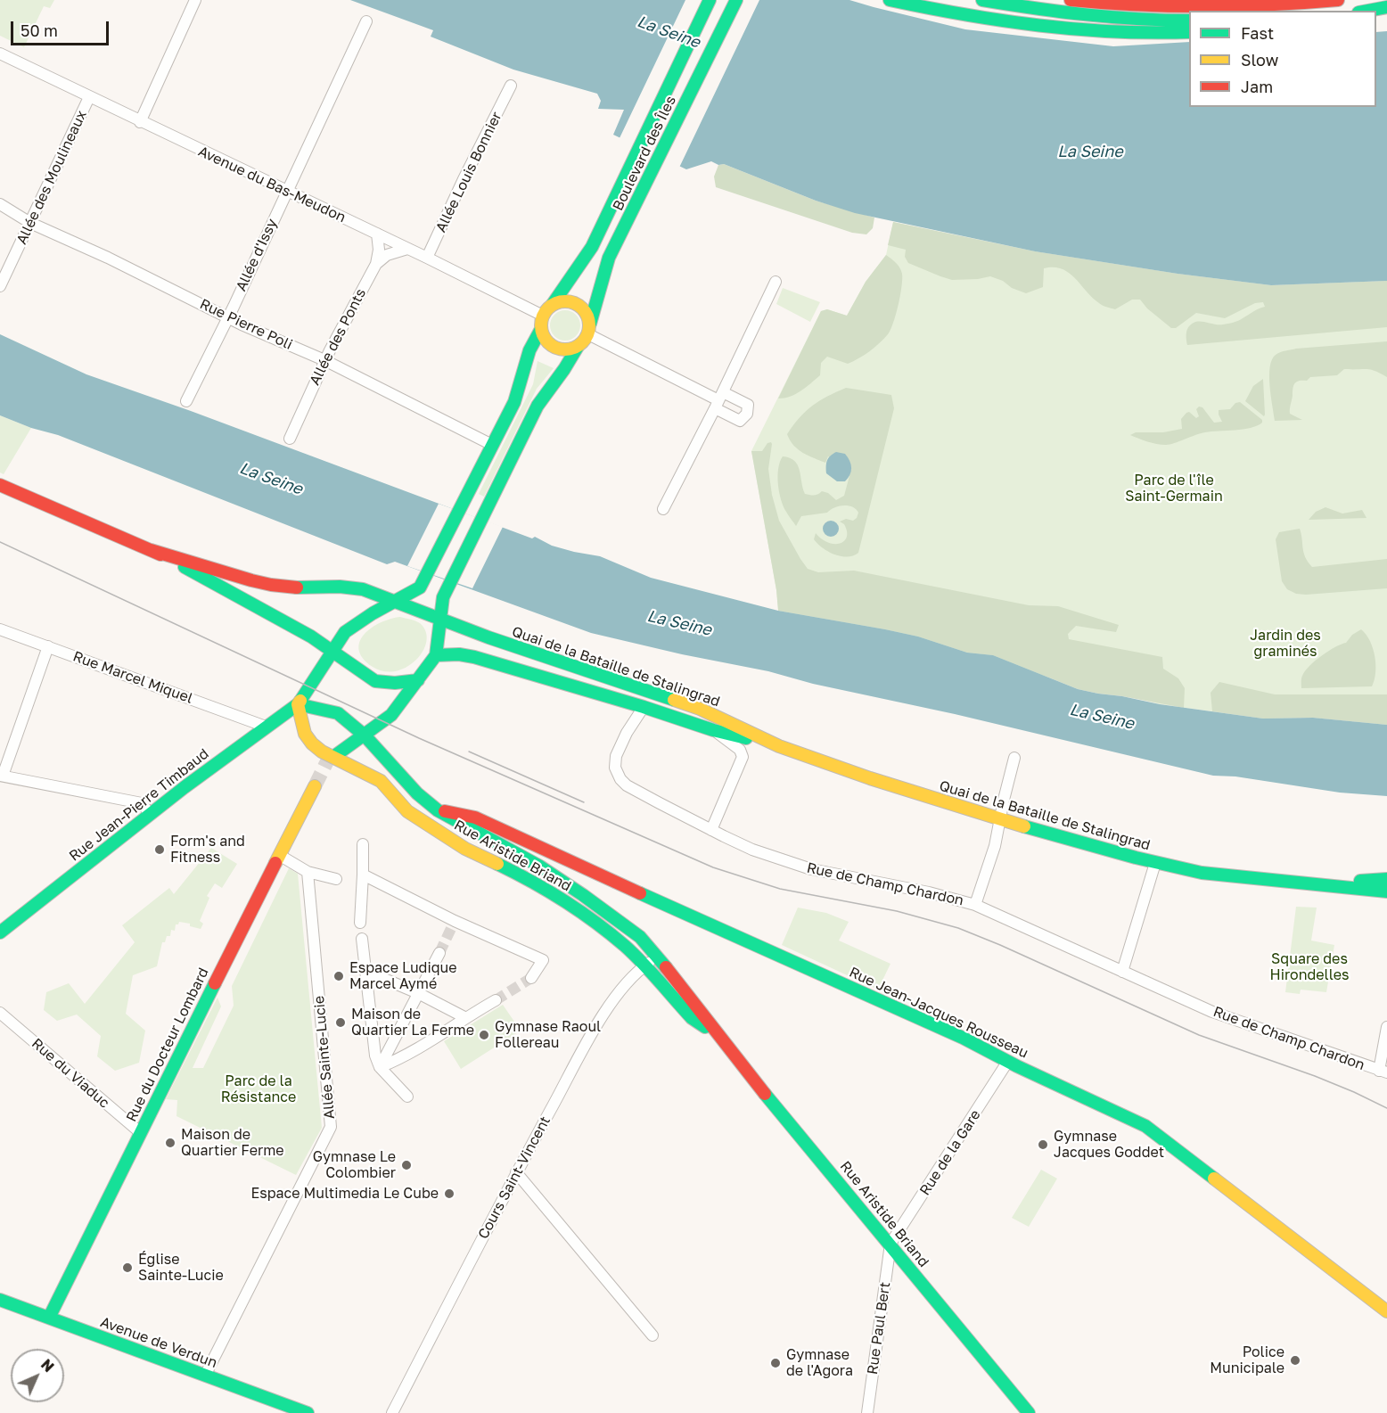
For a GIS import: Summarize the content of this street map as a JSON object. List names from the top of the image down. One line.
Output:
{"streets":{"main road":["Boulevard des Îles","Quai de la Bataille de Stalingrad","Rue Jean-Pierre Timbaud","Rue Aristide Briand","Rue Jean-Jacques Rousseau","Rue du Docteur Lombard","Avenue de Verdun"],"street":["Allée Louis Bonnier","Allée des Moulineaux","Avenue du Bas-Meudon","Allée d'Issy","Rue Pierre Poli","Allée des Ponts","Rue Marcel Miquel","Rue de Champ Chardon","Allée Sainte-Lucie","Rue du Viaduc","Rue de la Gare","Cours Saint-Vincent","Rue Paul Bert"]},"crossings":[["Boulevard des Îles","Avenue du Bas-Meudon"],["Allée Louis Bonnier","Avenue du Bas-Meudon"],["Allée des Moulineaux","Avenue du Bas-Meudon"],["Allée des Moulineaux","Rue Pierre Poli"],["Avenue du Bas-Meudon","Allée d'Issy"],["Avenue du Bas-Meudon","Allée des Ponts"],["Allée d'Issy","Rue Pierre Poli"],["Rue Pierre Poli","Allée des Ponts"],["Quai de la Bataille de Stalingrad","Rue de Champ Chardon"],["Rue Marcel Miquel","Rue Jean-Pierre Timbaud"],["Rue Jean-Pierre Timbaud","Rue Aristide Briand"],["Rue Aristide Briand","Rue Jean-Jacques Rousseau"],["Rue Aristide Briand","Rue de la Gare"],["Rue Aristide Briand","Cours Saint-Vincent"],["Rue Aristide Briand","Rue Paul Bert"],["Rue Jean-Jacques Rousseau","Rue de la Gare"],["Rue du Docteur Lombard","Rue du Viaduc"],["Rue du Docteur Lombard","Avenue de Verdun"],["Allée Sainte-Lucie","Avenue de Verdun"],["Rue de la Gare","Rue Paul Bert"]],"water":["La Seine"],"parks":["Parc de l'île Saint-Germain","Jardin des graminés","Square des Hirondelles","Parc de la Résistance"],"places":["Form's and Fitness","Espace Ludique Marcel Aymé","Maison de Quartier La Ferme","Gymnase Raoul Follereau","Maison de Quartier Ferme","Gymnase Jacques Goddet","Gymnase Le Colombier","Espace Multimedia Le Cube","Église Sainte-Lucie","Police Municipale","Gymnase de l'Agora"],"legend":["Fast","Slow","Jam"],"scale_bar":"50 m","north":"top right"}
